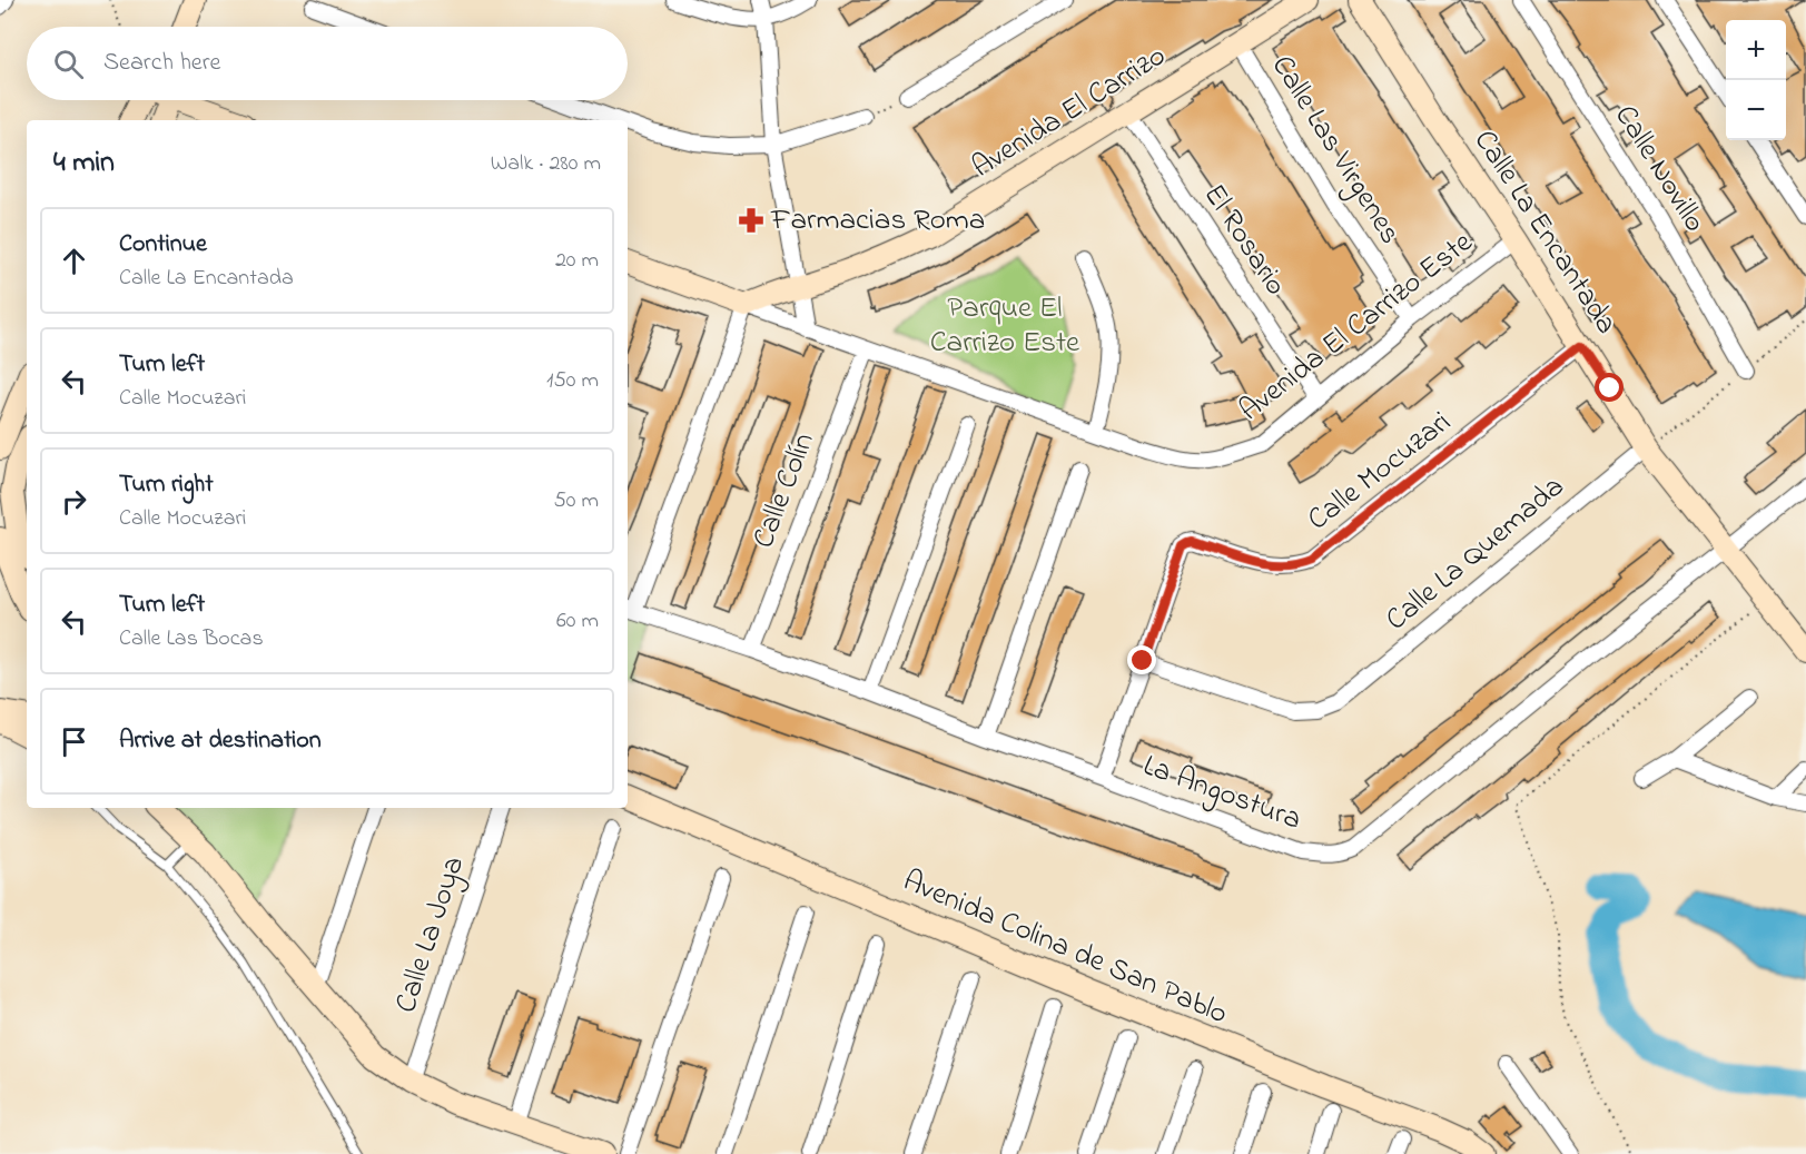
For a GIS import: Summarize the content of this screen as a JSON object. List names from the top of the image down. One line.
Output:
{"streets":{"street":["Avenida El Carrizo","Calle Las Virgenes","Calle Novillo","Calle La Encantada","El Rosario","Avenida El Carrizo Este","Calle Mocuzari","Calle Colín","Calle La Quemada","La Angostura","Calle La Joya","Avenida Colina de San Pablo"]},"crossings":[["Avenida El Carrizo","Calle Las Virgenes"],["Avenida El Carrizo","El Rosario"],["Avenida El Carrizo","Avenida El Carrizo Este"],["Calle Las Virgenes","Avenida El Carrizo Este"],["Calle La Encantada","Avenida El Carrizo Este"],["Calle La Encantada","Calle Mocuzari"],["Calle La Encantada","Calle La Quemada"],["Calle La Encantada","La Angostura"],["El Rosario","Avenida El Carrizo Este"],["Avenida El Carrizo Este","Calle Colín"],["Calle Mocuzari","Calle La Quemada"],["Calle Colín","La Angostura"]],"parks":["Parque El Carrizo Este"],"places":{"pharmacy":["Farmacias Roma"]},"page":{"map_buttons":["+","−"],"search":"Search here","heading":["4 min","Walk · 280 m"],"list":[["Continue","Calle La Encantada","20 m"],["Turn left","Calle Mocuzari","150 m"],["Turn right","Calle Mocuzari","50 m"],["Turn left","Calle Las Bocas","60 m"],"Arrive at destination"]}}
